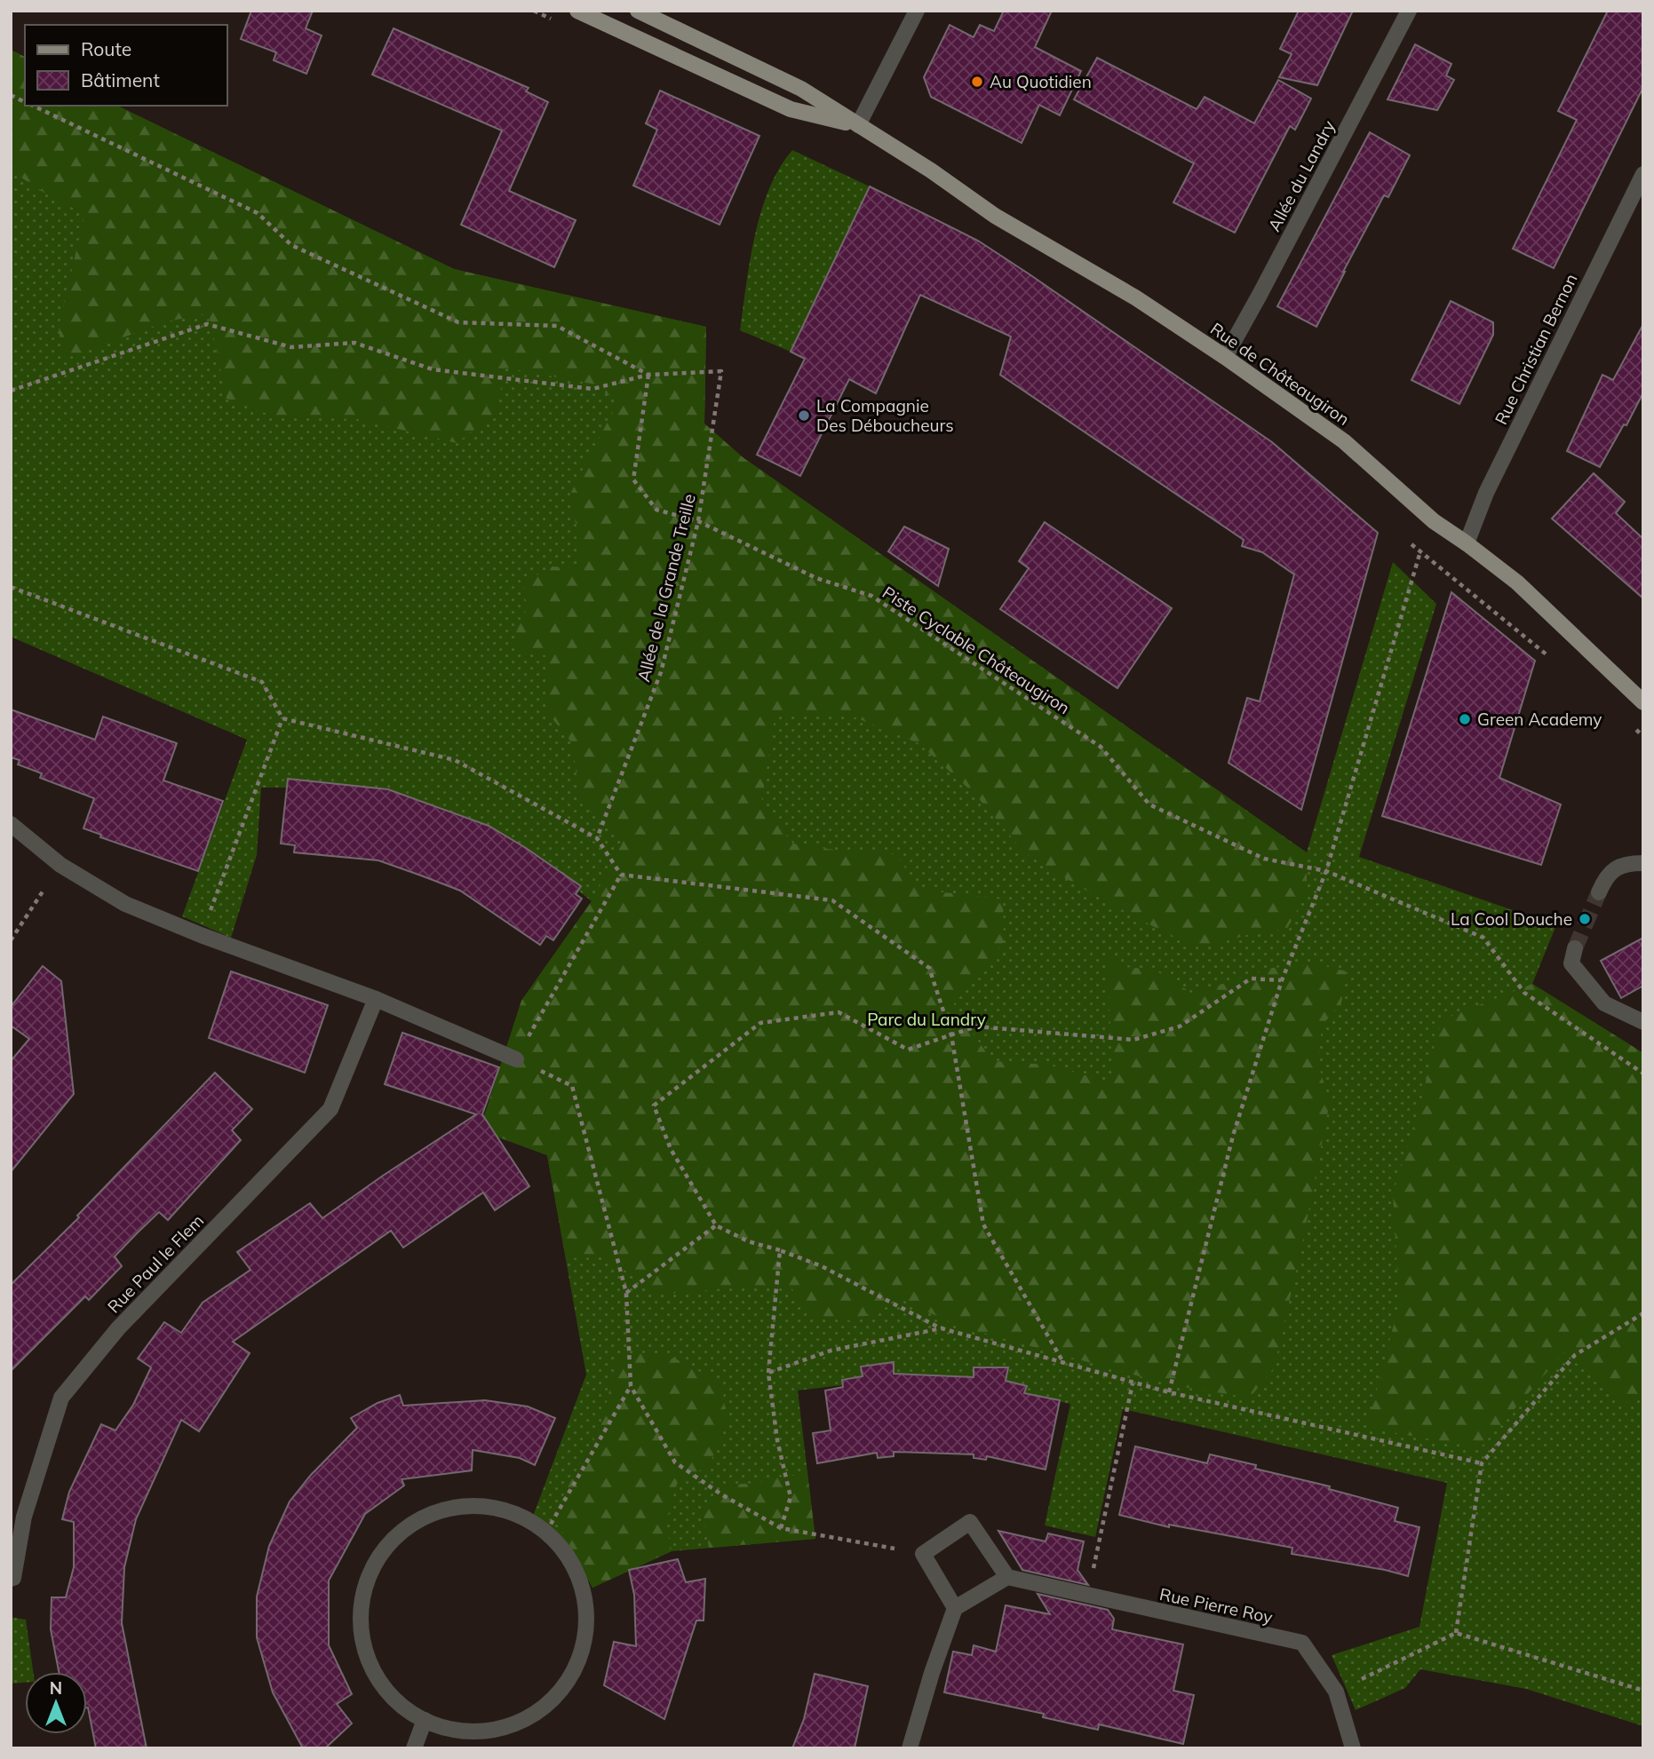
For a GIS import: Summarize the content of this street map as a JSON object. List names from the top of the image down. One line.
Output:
{"streets":{"main road":["Rue de Châteaugiron"],"street":["Allée du Landry","Rue Christian Bernon","Rue Paul le Flem","Rue Pierre Roy"],"path":["Allée de la Grande Treille","Piste Cyclable Châteaugiron"]},"crossings":[["Allée du Landry","Rue de Châteaugiron"],["Rue Christian Bernon","Rue de Châteaugiron"],["Allée de la Grande Treille","Piste Cyclable Châteaugiron"]],"parks":["Parc du Landry"],"places":["Au Quotidien","La Compagnie Des Déboucheurs","Green Academy","La Cool Douche"],"legend":["Route","Bâtiment"],"north":"top"}
